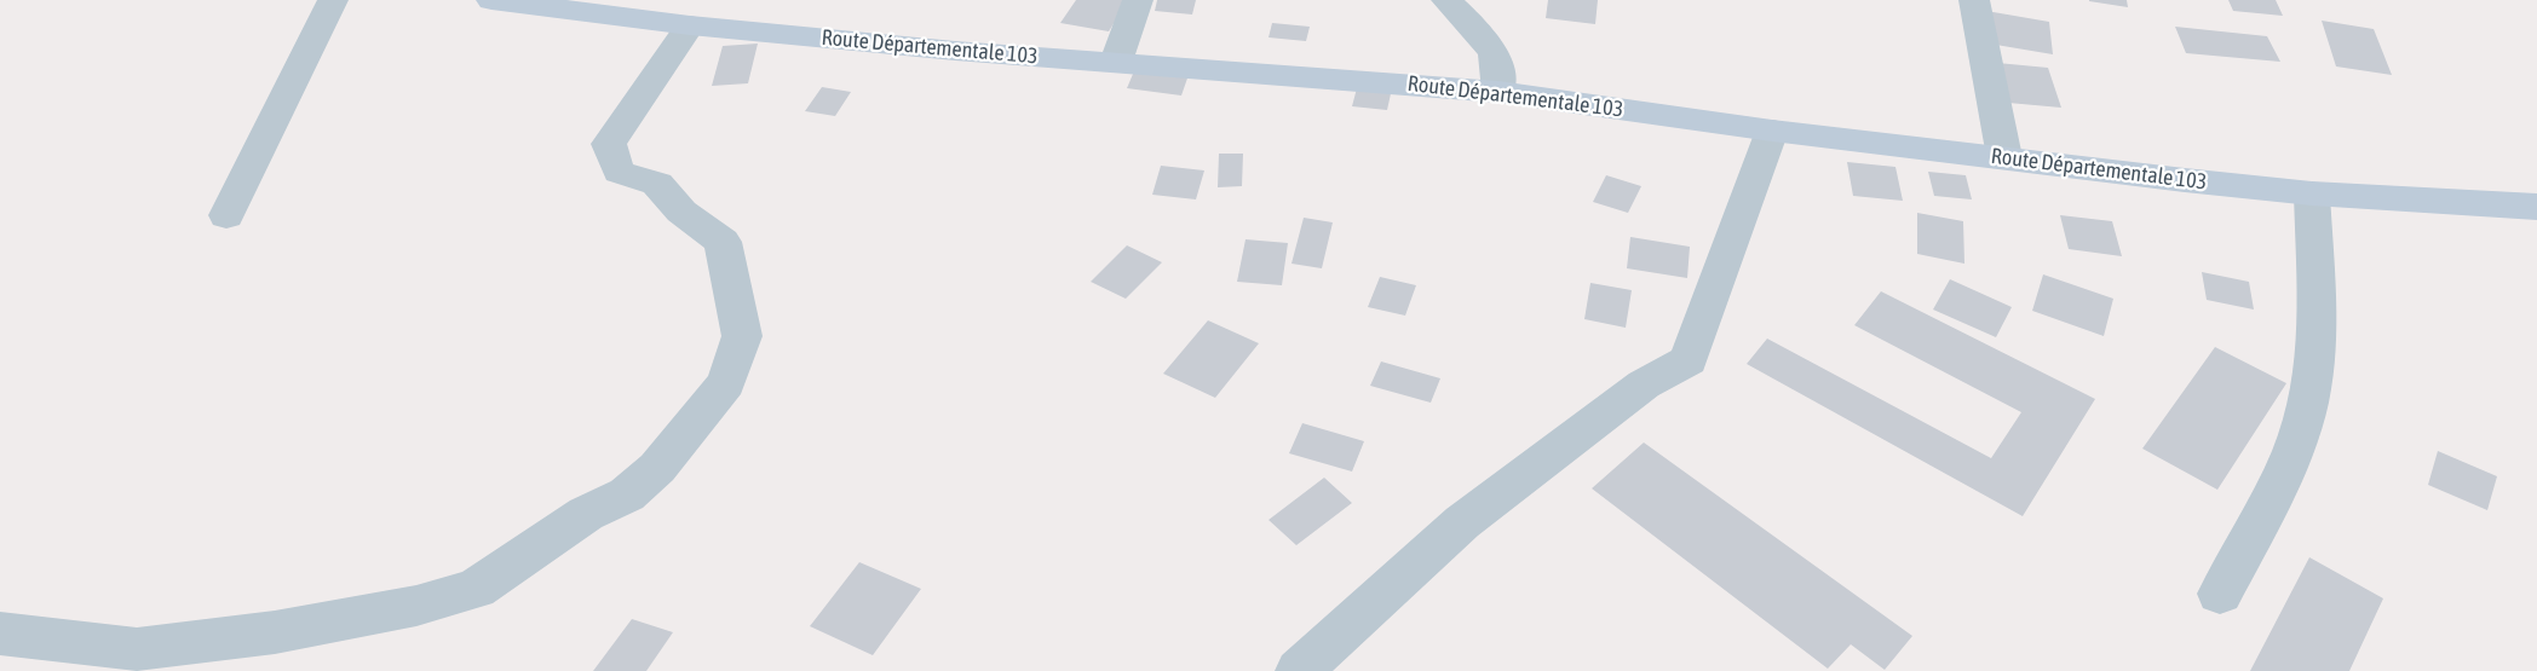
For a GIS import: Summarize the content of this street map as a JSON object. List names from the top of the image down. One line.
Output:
{"streets":{"main road":["Route Départementale 103"]}}
